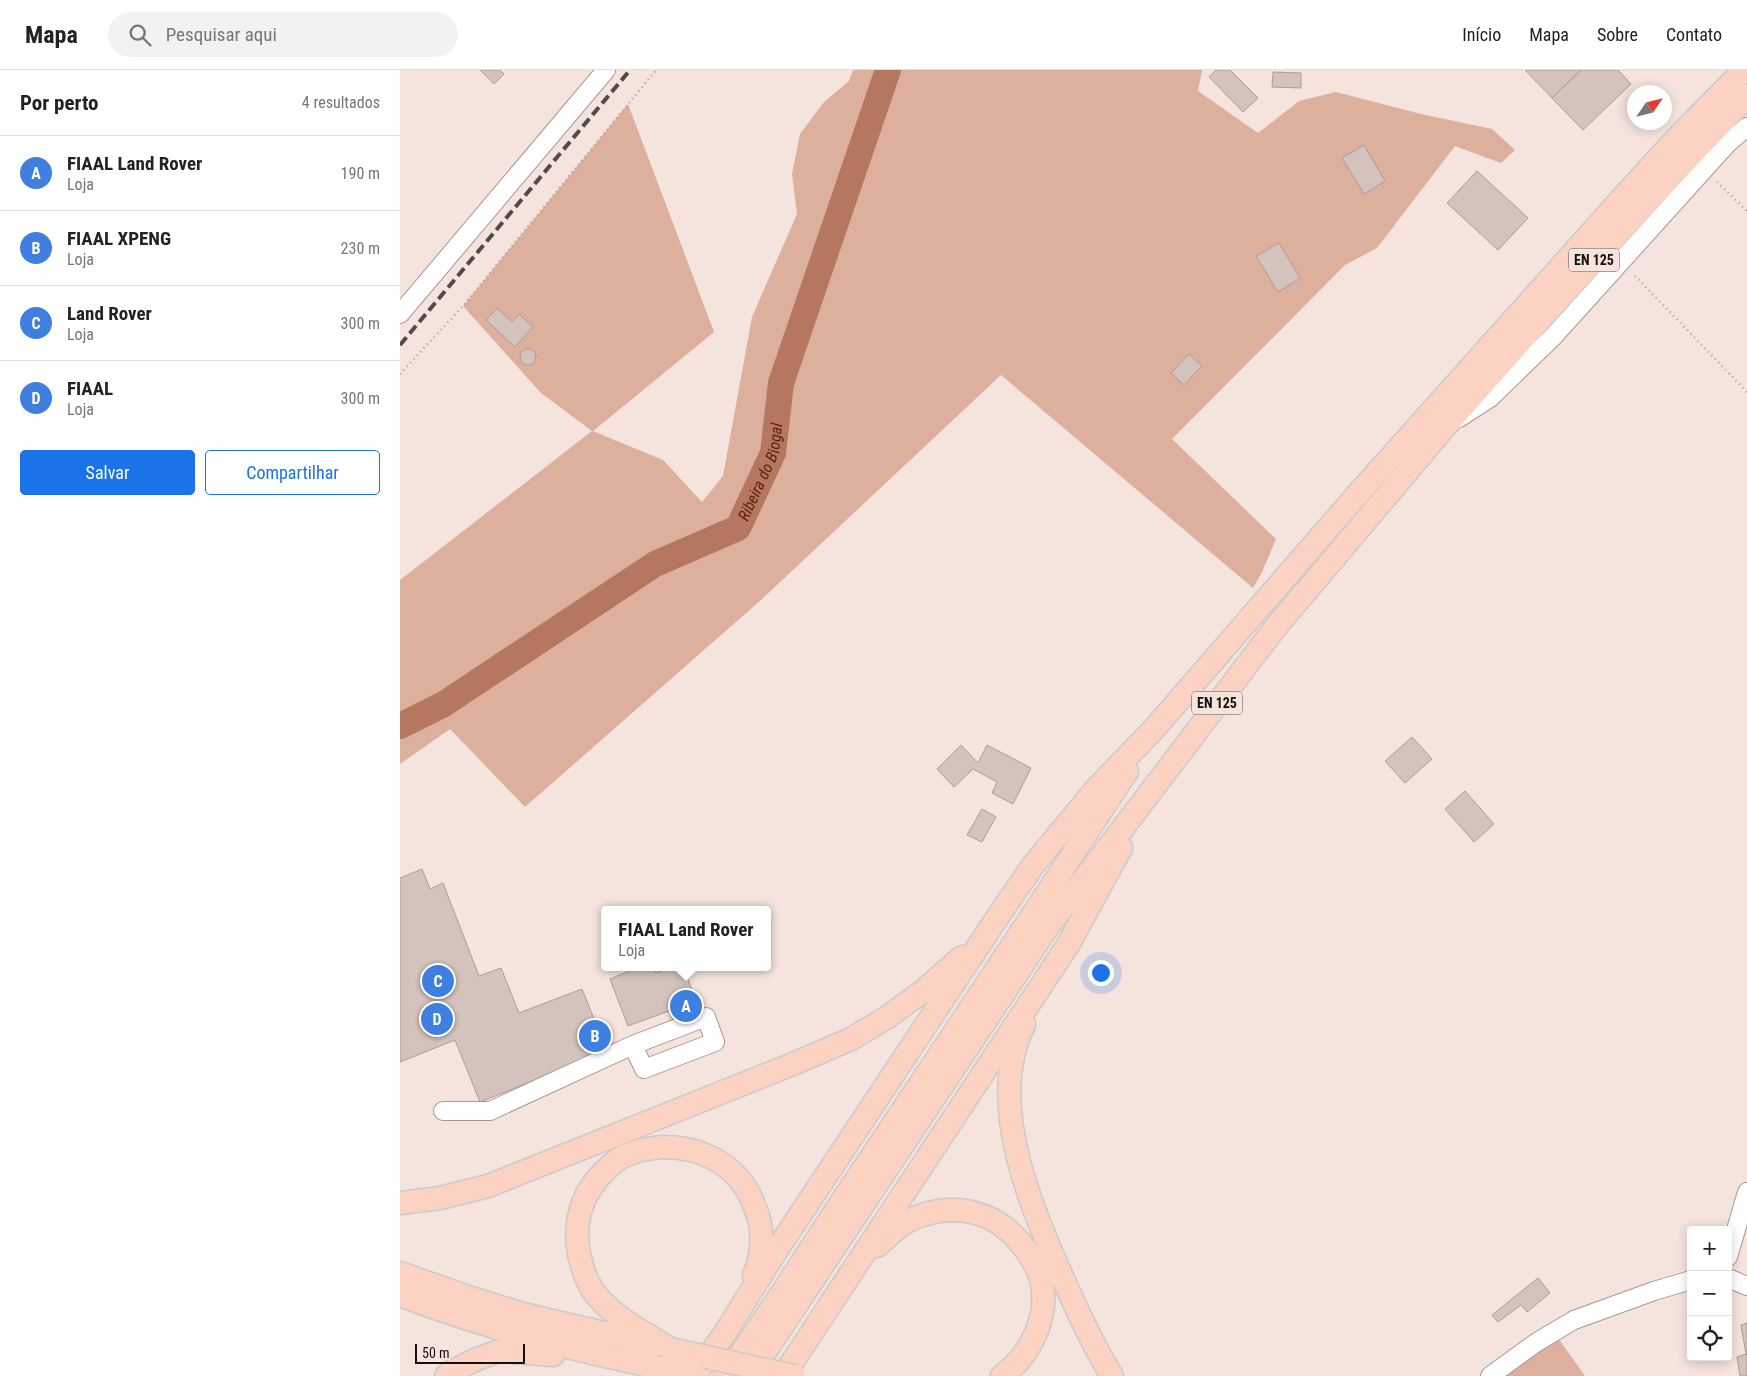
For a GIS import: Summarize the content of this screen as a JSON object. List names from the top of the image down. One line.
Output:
{"streets":{"main road":["EN 125"]},"water":["Ribeira do Biogal"],"scale_bar":"50 m","north":"top right","page":{"header":"Mapa","search":"Pesquisar aqui","nav":["Início","Mapa","Sobre","Contato"],"heading":["Por perto","4 resultados"],"list":[{"mark":"A","name":"FIAAL Land Rover","note":"Loja","value":"190 m"},{"mark":"B","name":"FIAAL XPENG","note":"Loja","value":"230 m"},{"mark":"C","name":"Land Rover","note":"Loja","value":"300 m"},{"mark":"D","name":"FIAAL","note":"Loja","value":"300 m"}],"buttons":["Salvar","Compartilhar"],"popup":["FIAAL Land Rover","Loja"],"pins":["C","A","D","B"],"map_buttons":["+","−"],"scale":"50 m"}}
